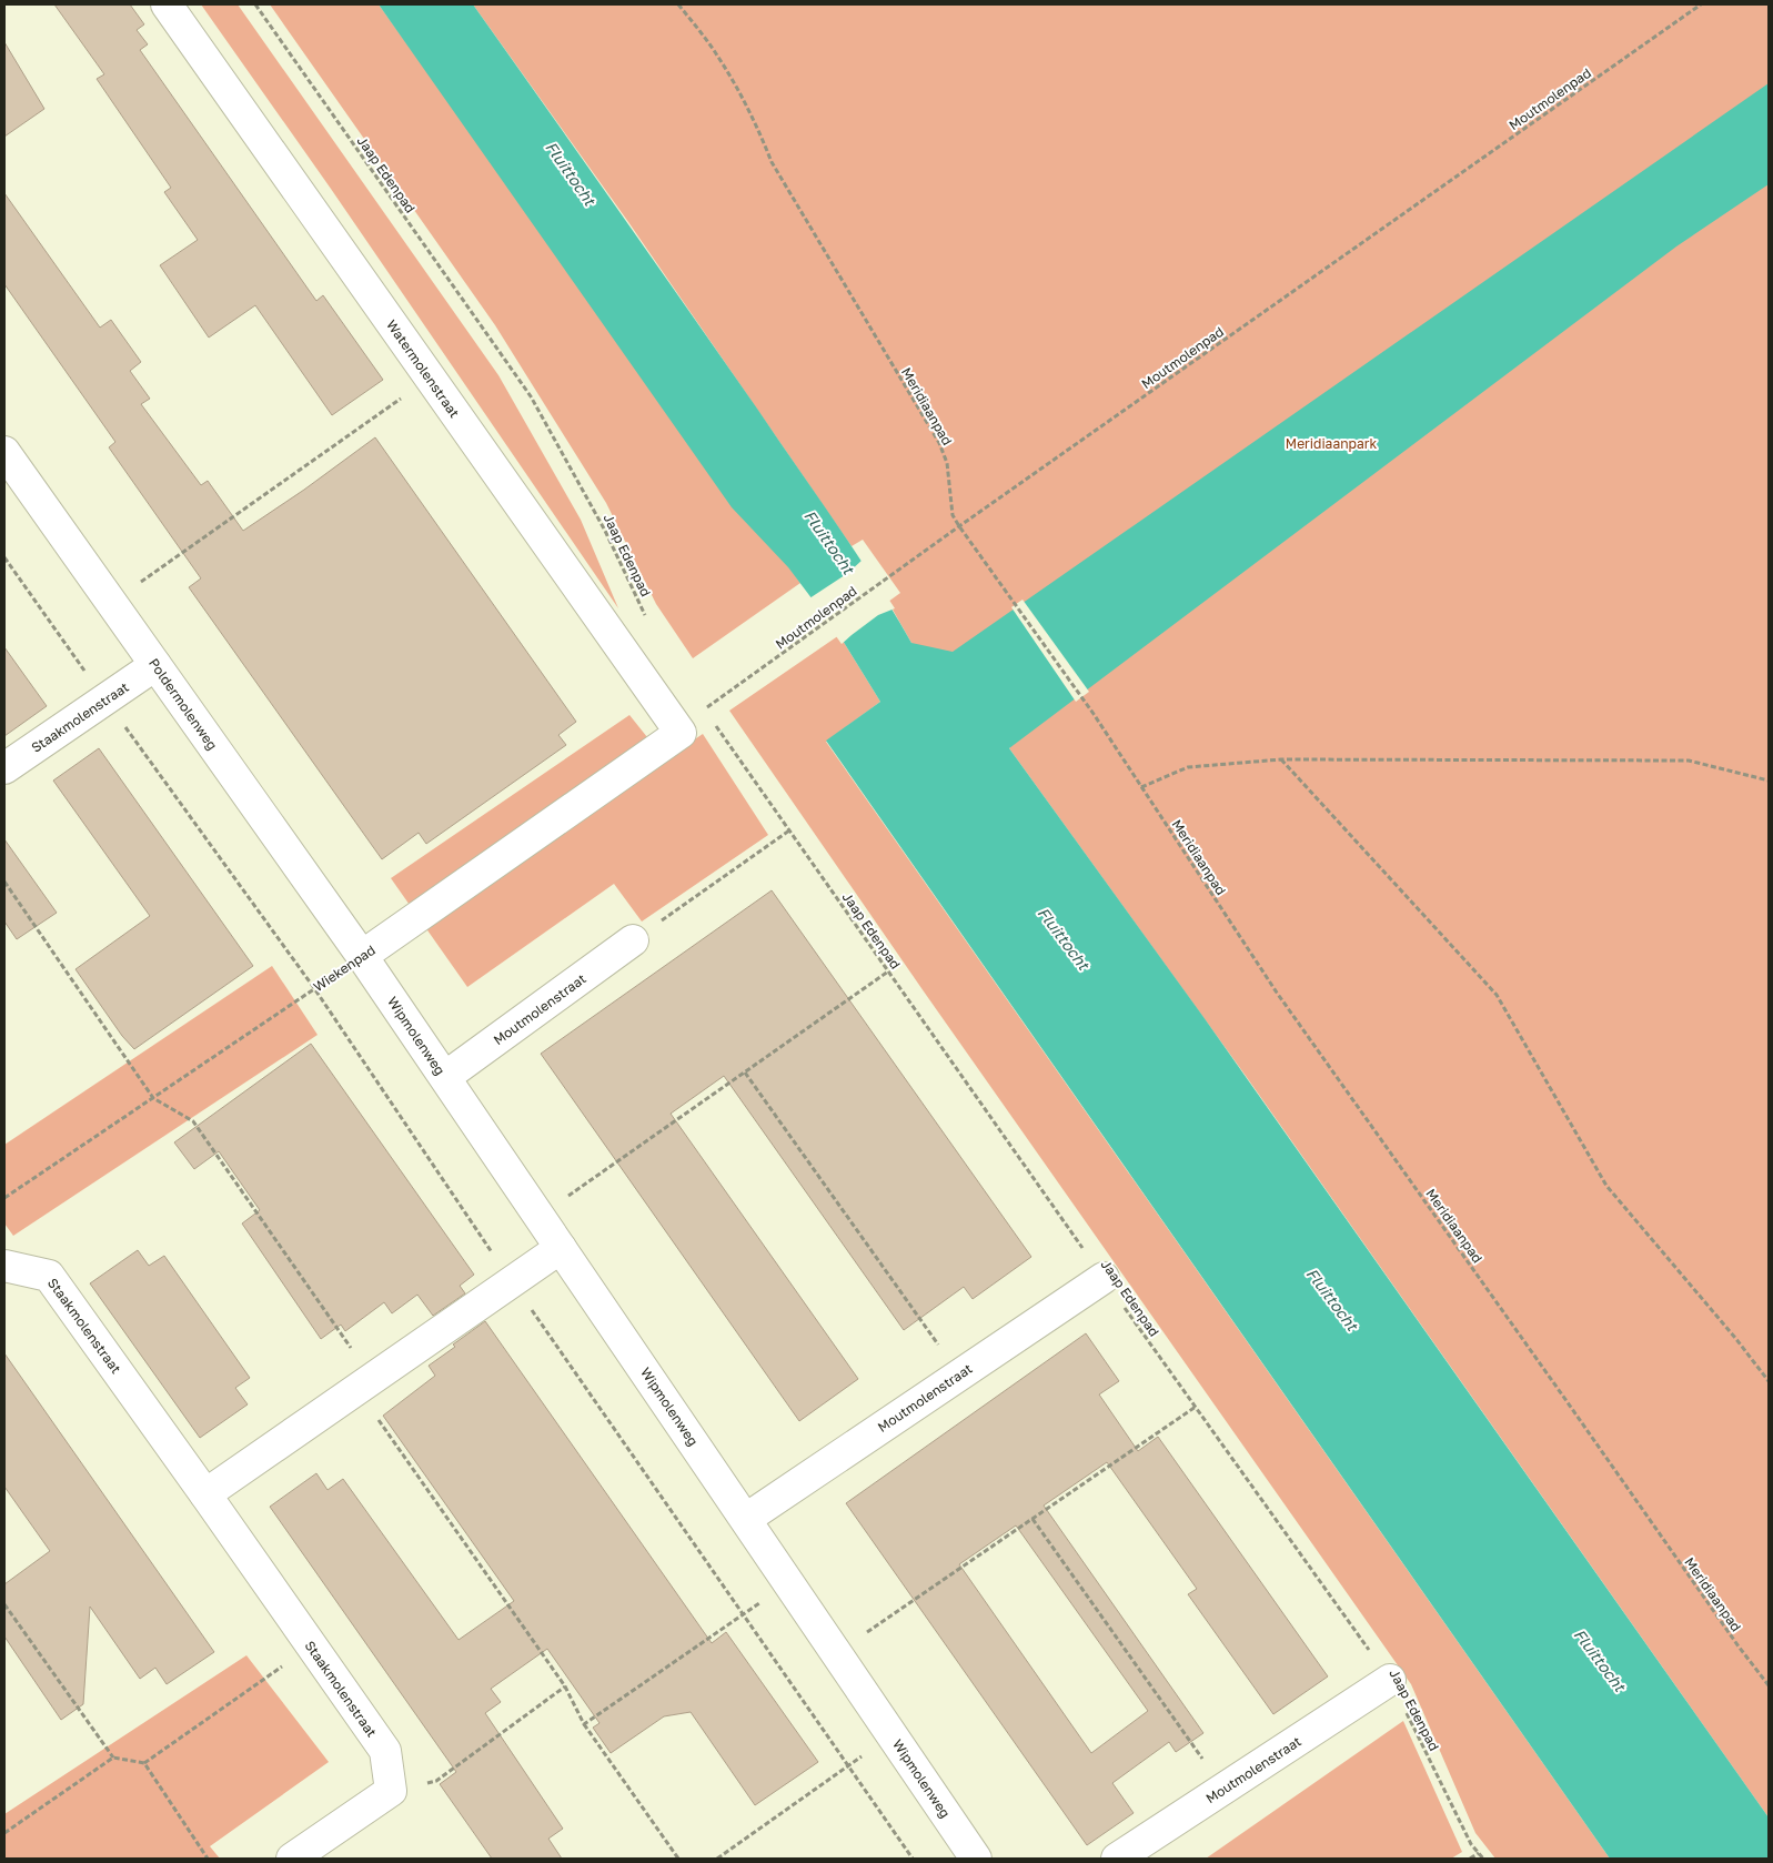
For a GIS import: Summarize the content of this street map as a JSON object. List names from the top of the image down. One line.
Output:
{"streets":{"street":["Watermolenstraat","Poldermolenweg","Staakmolenstraat","Wiekenpad","Moutmolenstraat","Wipmolenweg"],"path":["Moutmolenpad","Jaap Edenpad","Meridiaanpad"]},"crossings":[["Moutmolenpad","Jaap Edenpad"],["Moutmolenpad","Watermolenstraat"],["Moutmolenpad","Meridiaanpad"],["Moutmolenpad","Wiekenpad"],["Jaap Edenpad","Moutmolenstraat"],["Watermolenstraat","Wiekenpad"],["Poldermolenweg","Staakmolenstraat"],["Poldermolenweg","Wiekenpad"],["Poldermolenweg","Wipmolenweg"],["Wiekenpad","Wipmolenweg"],["Moutmolenstraat","Wipmolenweg"]],"water":["Fluittocht"],"parks":["Meridiaanpark"]}
